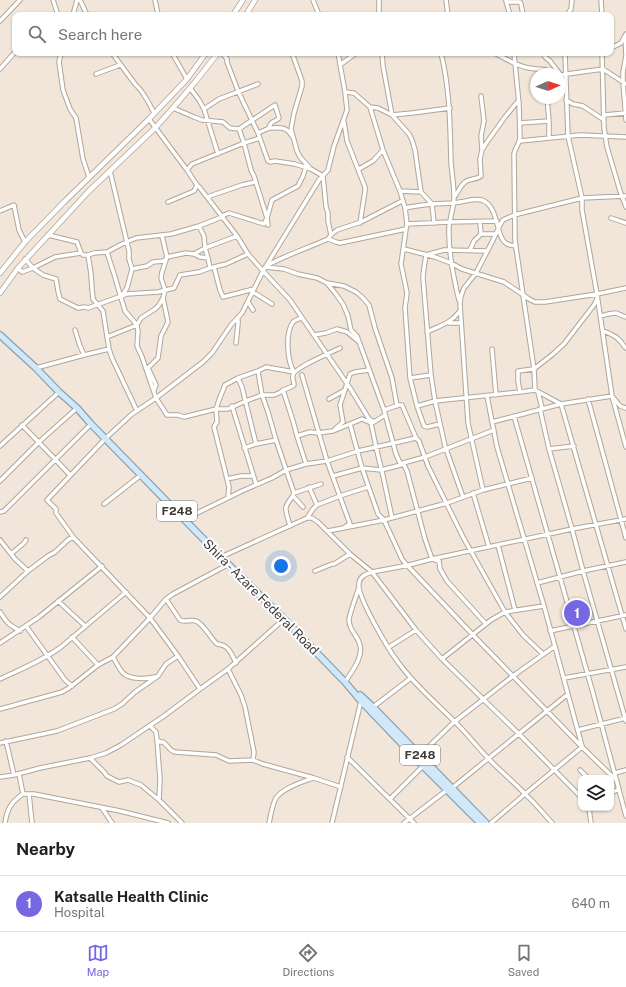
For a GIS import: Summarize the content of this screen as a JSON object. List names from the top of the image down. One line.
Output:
{"streets":{"main road":["F248","Shira - Azare Federal Road"]},"north":"right","page":{"search":"Search here","pins":"1","heading":"Nearby","list":[{"mark":"1","name":"Katsalle Health Clinic","note":"Hospital","value":"640 m"}],"nav":["Map","Directions","Saved"]}}
